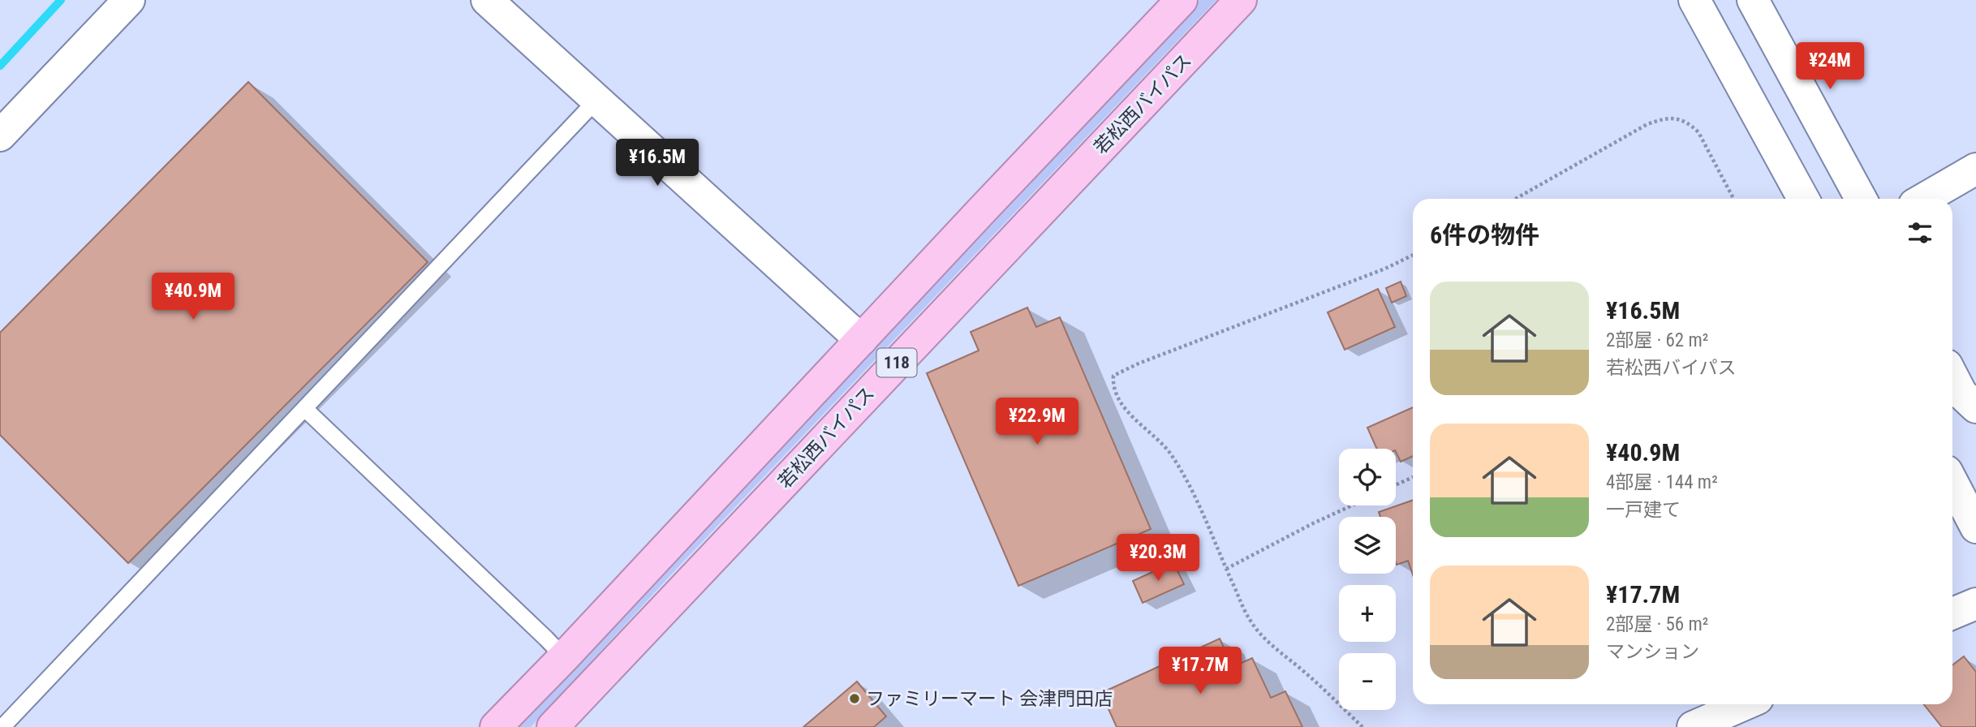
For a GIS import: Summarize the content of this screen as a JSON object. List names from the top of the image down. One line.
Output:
{"streets":{"highway":["若松西バイパス","118"]},"places":["ファミリーマート 会津門田店"],"page":{"price":["¥24M","¥16.5M","¥40.9M","¥22.9M","¥20.3M","¥17.7M"],"heading":"6件の物件","list":[{"name":"¥16.5M","note":"2部屋 · 62 m² · 若松西バイパス"},{"name":"¥40.9M","note":"4部屋 · 144 m² · 一戸建て"},{"name":"¥17.7M","note":"2部屋 · 56 m² · マンション"}],"map_buttons":["+","−"]}}
